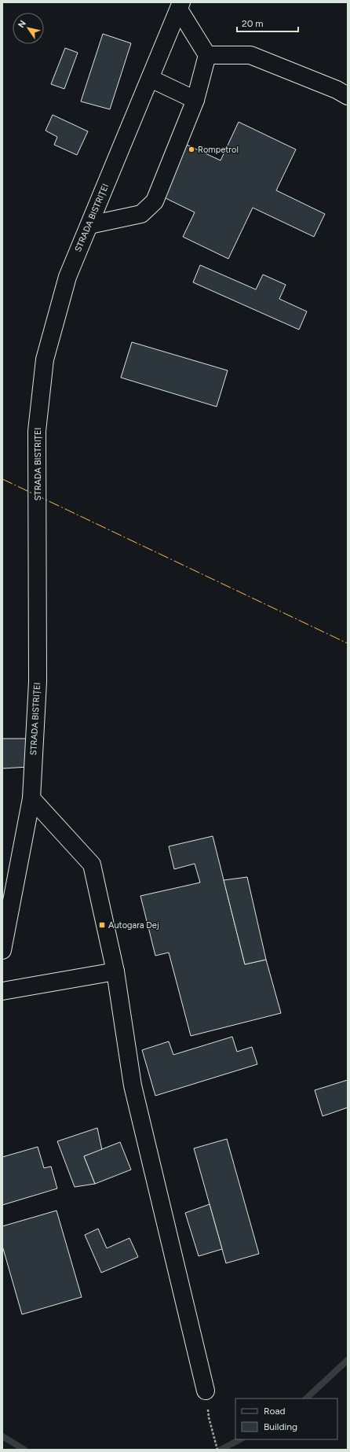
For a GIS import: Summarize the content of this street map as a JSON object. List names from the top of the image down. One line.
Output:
{"streets":{"main road":["STRADA BISTRIȚEI"]},"places":{"other":["Rompetrol"],"transit":["Autogara Dej"]},"legend":["Road","Building"],"scale_bar":"20 m","north":"top left"}
